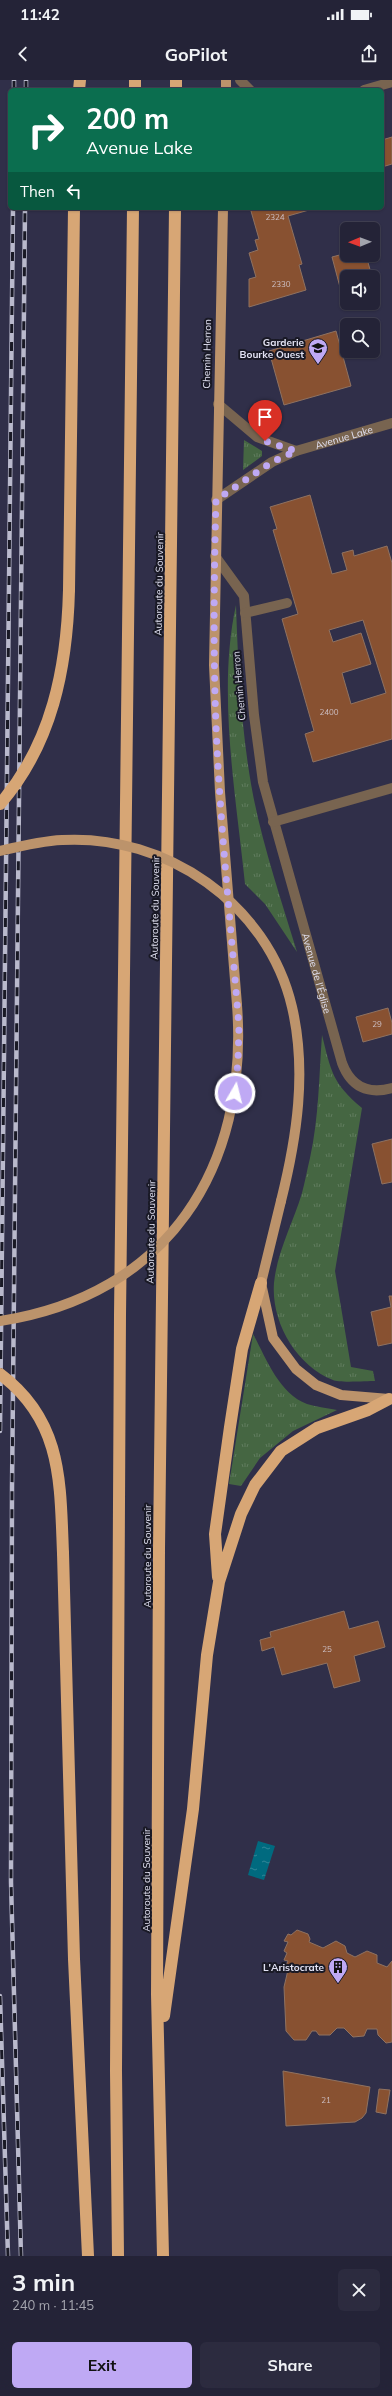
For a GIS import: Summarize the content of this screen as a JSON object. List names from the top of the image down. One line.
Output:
{"streets":{"highway":["Autoroute du Souvenir"],"main road":["Chemin Herron"],"street":["Avenue Lake","Avenue de l'Église"]},"crossings":[["Chemin Herron","Avenue Lake"],["Chemin Herron","Avenue de l'Église"]],"places":{"school or university":["Garderie Bourke Ouest"],"building":["L'Aristocrate"]},"house_numbers":["2324","2330","2400","29","25","21"],"north":"left","page":{"status":"11:42","header":"GoPilot","turn":["200 m","Avenue Lake"],"then":"Then","heading":["3 min","240 m · 11:45"],"buttons":["Exit","Share"]}}
